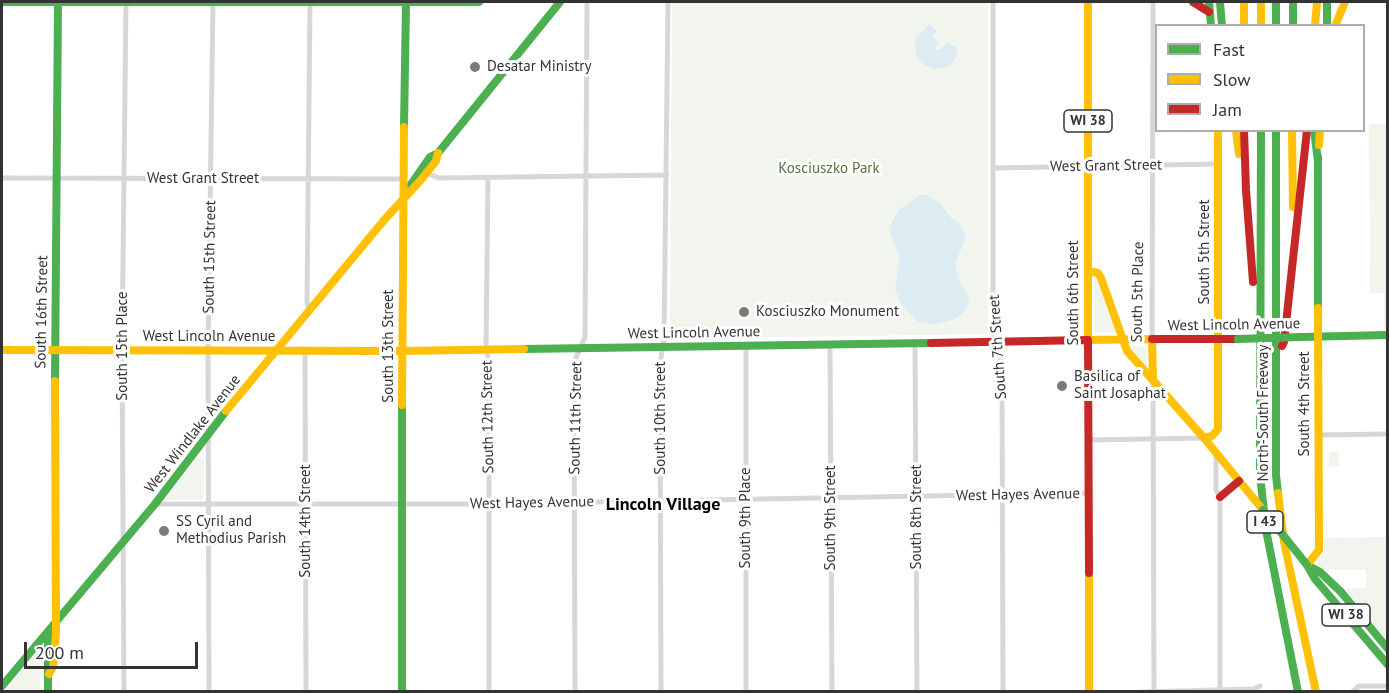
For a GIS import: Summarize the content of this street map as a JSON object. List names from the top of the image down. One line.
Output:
{"streets":{"main road":["WI 38","South 5th Street","South 5th Place","South 6th Street","South 16th Street","West Lincoln Avenue","South 13th Street","South 4th Street","North-South Freeway","West Windlake Avenue","I 43"],"street":["West Grant Street","South 15th Street","South 15th Place","South 7th Street","South 12th Street","South 11th Street","South 10th Street","West Hayes Avenue","South 8th Street","South 9th Place","South 9th Street","South 14th Street"]},"crossings":[["WI 38","South 5th Street"],["WI 38","South 5th Place"],["WI 38","South 6th Street"],["WI 38","West Lincoln Avenue"],["WI 38","South 4th Street"],["West Grant Street","South 5th Street"],["West Grant Street","South 15th Street"],["West Grant Street","South 5th Place"],["West Grant Street","South 6th Street"],["West Grant Street","South 16th Street"],["West Grant Street","South 15th Place"],["West Grant Street","South 13th Street"],["West Grant Street","South 7th Street"],["South 5th Street","West Lincoln Avenue"],["South 15th Street","West Lincoln Avenue"],["South 15th Street","West Windlake Avenue"],["South 15th Street","West Hayes Avenue"],["South 5th Place","West Lincoln Avenue"],["South 6th Street","West Lincoln Avenue"],["South 6th Street","West Hayes Avenue"],["South 16th Street","West Lincoln Avenue"],["South 16th Street","West Windlake Avenue"],["West Lincoln Avenue","South 15th Place"],["West Lincoln Avenue","South 13th Street"],["West Lincoln Avenue","South 7th Street"],["West Lincoln Avenue","South 4th Street"],["West Lincoln Avenue","South 12th Street"],["West Lincoln Avenue","South 11th Street"],["West Lincoln Avenue","South 10th Street"],["West Lincoln Avenue","West Windlake Avenue"],["West Lincoln Avenue","South 8th Street"],["West Lincoln Avenue","South 9th Place"],["West Lincoln Avenue","South 9th Street"],["West Lincoln Avenue","South 14th Street"],["South 15th Place","West Windlake Avenue"],["South 13th Street","West Windlake Avenue"],["South 13th Street","West Hayes Avenue"],["South 7th Street","West Hayes Avenue"],["South 12th Street","West Hayes Avenue"],["South 11th Street","West Hayes Avenue"],["South 10th Street","West Hayes Avenue"],["West Windlake Avenue","West Hayes Avenue"],["West Hayes Avenue","South 8th Street"],["West Hayes Avenue","South 9th Place"],["West Hayes Avenue","South 9th Street"],["West Hayes Avenue","South 14th Street"]],"districts":["Lincoln Village"],"parks":["Kosciuszko Park"],"places":["Desatar Ministry","Kosciuszko Monument","Basilica of Saint Josaphat","SS Cyril and Methodius Parish"],"legend":["Fast","Slow","Jam"],"scale_bar":"200 m"}
